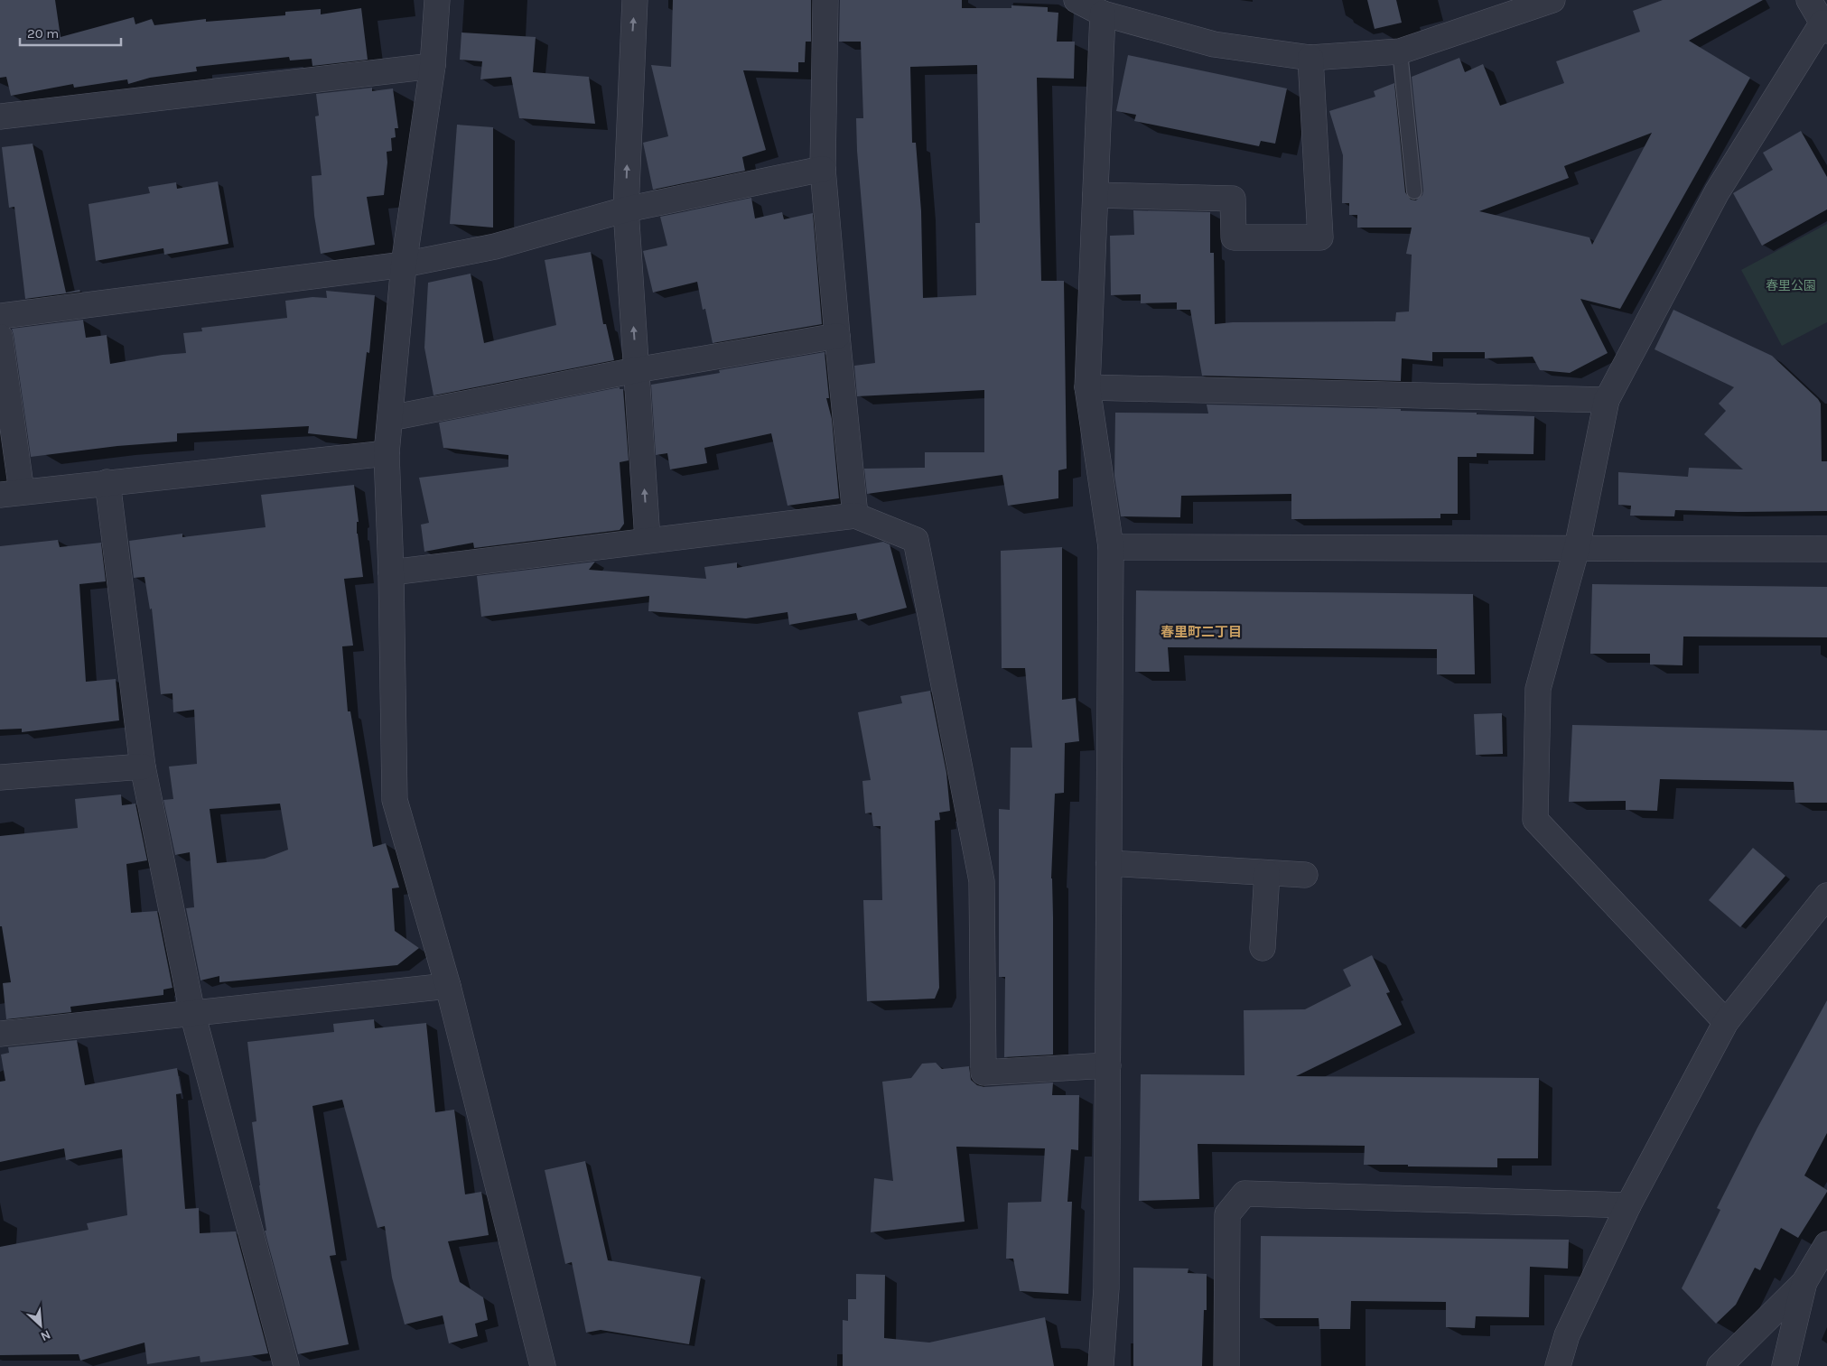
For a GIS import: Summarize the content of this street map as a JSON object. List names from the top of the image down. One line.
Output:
{"districts":["春里町二丁目"],"parks":["春里公園"],"scale_bar":"20 m","north":"bottom right"}
